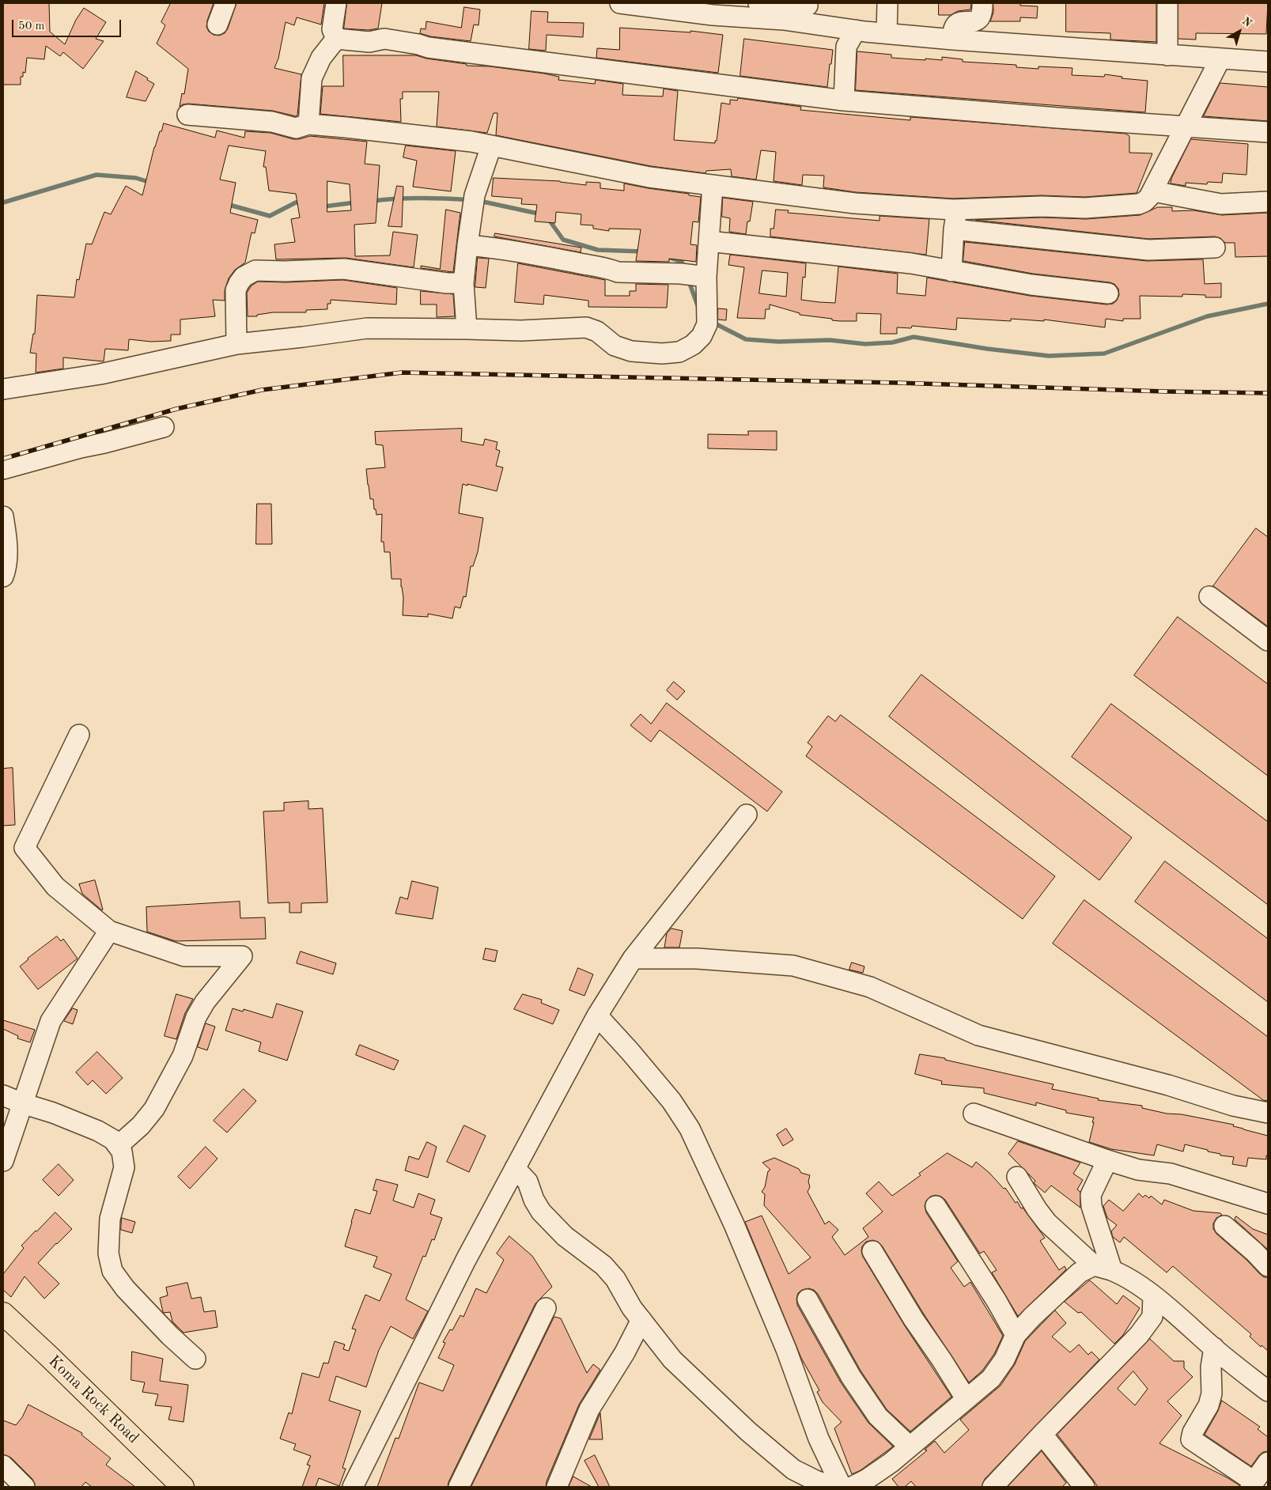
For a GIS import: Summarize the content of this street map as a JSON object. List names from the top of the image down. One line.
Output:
{"streets":{"main road":["Koma Rock Road"]},"scale_bar":"50 m","north":"top right"}
